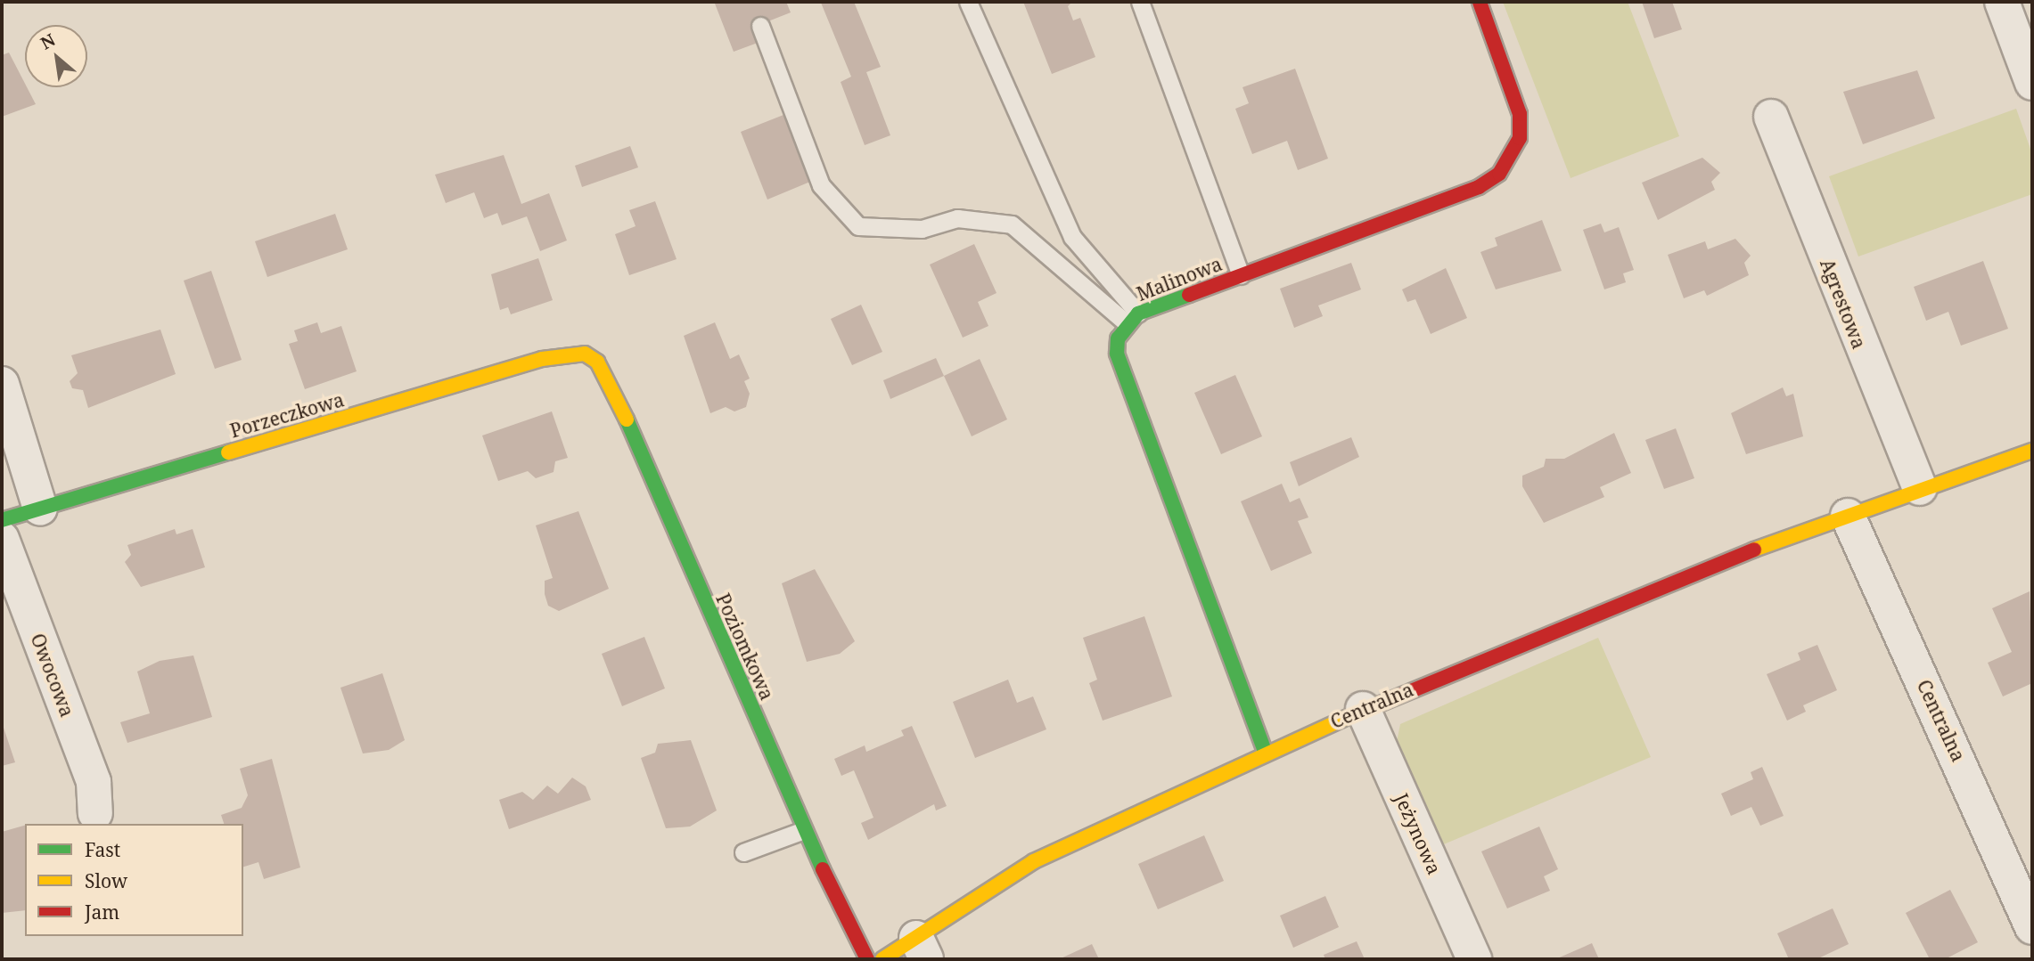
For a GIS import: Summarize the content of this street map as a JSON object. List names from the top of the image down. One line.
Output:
{"streets":{"street":["Malinowa","Agrestowa","Porzeczkowa","Poziomkowa","Owocowa","Centralna","Jeżynowa"]},"crossings":[["Malinowa","Centralna"],["Agrestowa","Centralna"],["Porzeczkowa","Poziomkowa"],["Centralna","Jeżynowa"]],"legend":["Fast","Slow","Jam"],"north":"top left"}
